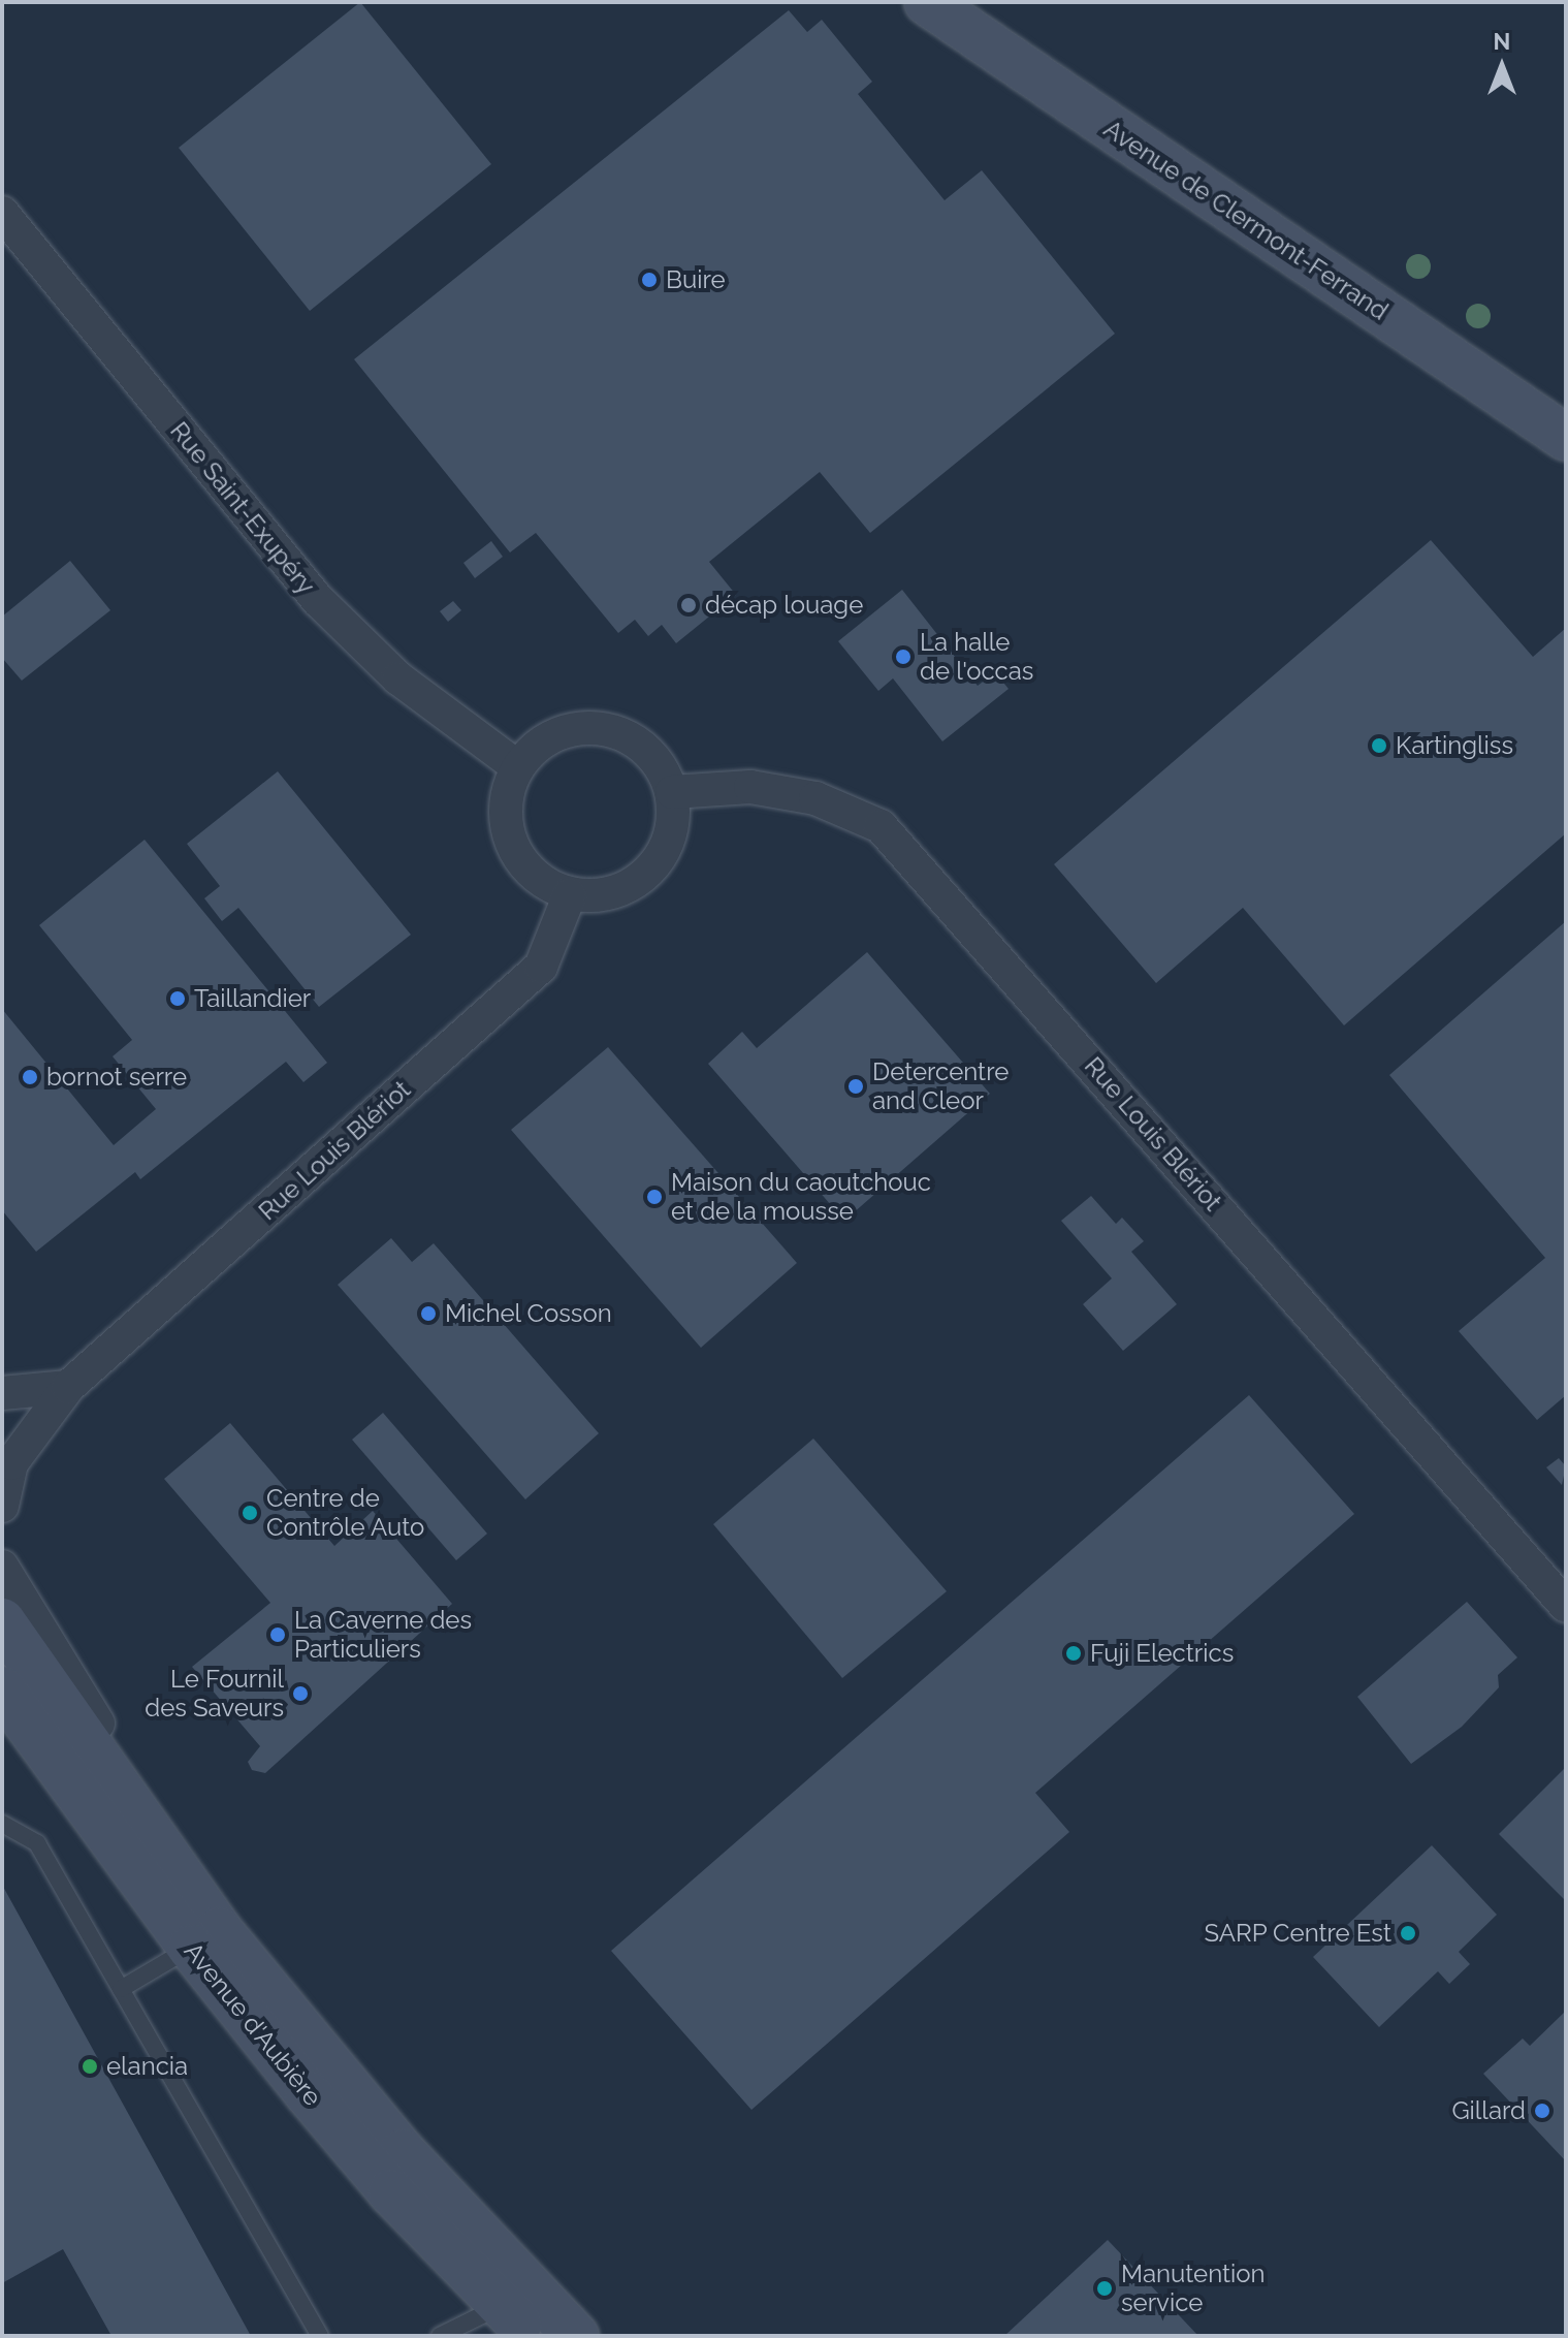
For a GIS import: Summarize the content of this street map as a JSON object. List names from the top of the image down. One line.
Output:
{"streets":{"main road":["Avenue de Clermont-Ferrand","Avenue d'Aubière"],"street":["Rue Saint-Exupéry","Rue Louis Blériot"]},"crossings":[["Rue Saint-Exupéry","Rue Louis Blériot"]],"places":["Buire","décap louage","La halle de l'occas","Kartingliss","Taillandier","bornot serre","Detercentre and Cleor","Maison du caoutchouc et de la mousse","Michel Cosson","Centre de Contrôle Auto","La Caverne des Particuliers","Fuji Electrics","Le Fournil des Saveurs","SARP Centre Est","elancia","Gillard","Manutention service"],"north":"top"}
